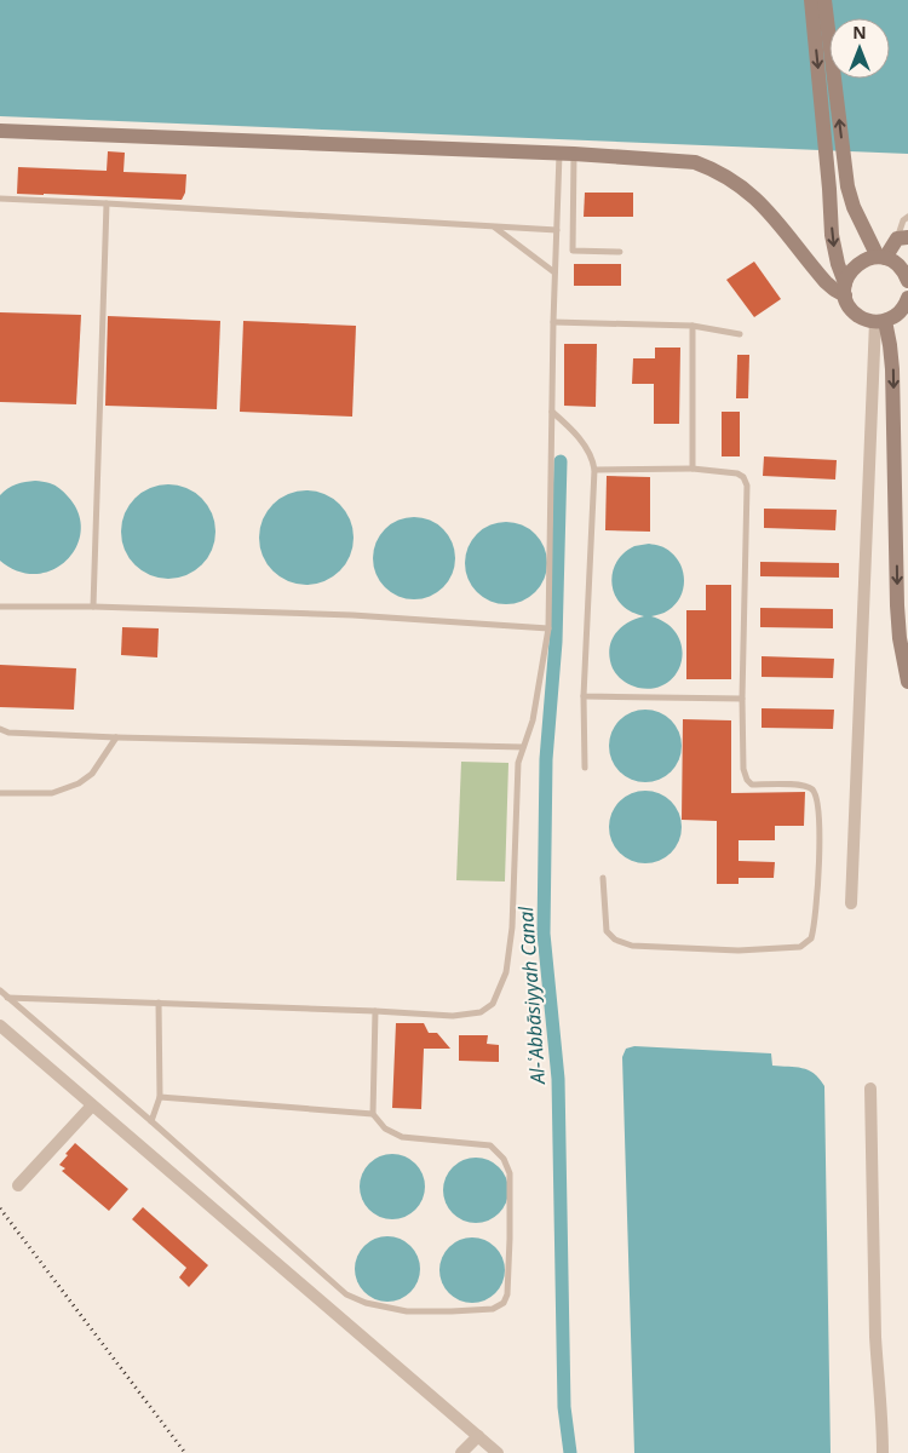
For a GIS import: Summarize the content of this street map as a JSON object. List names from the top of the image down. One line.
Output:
{"water":["Al-ʿAbbāsiyyah Canal"],"north":"top"}
